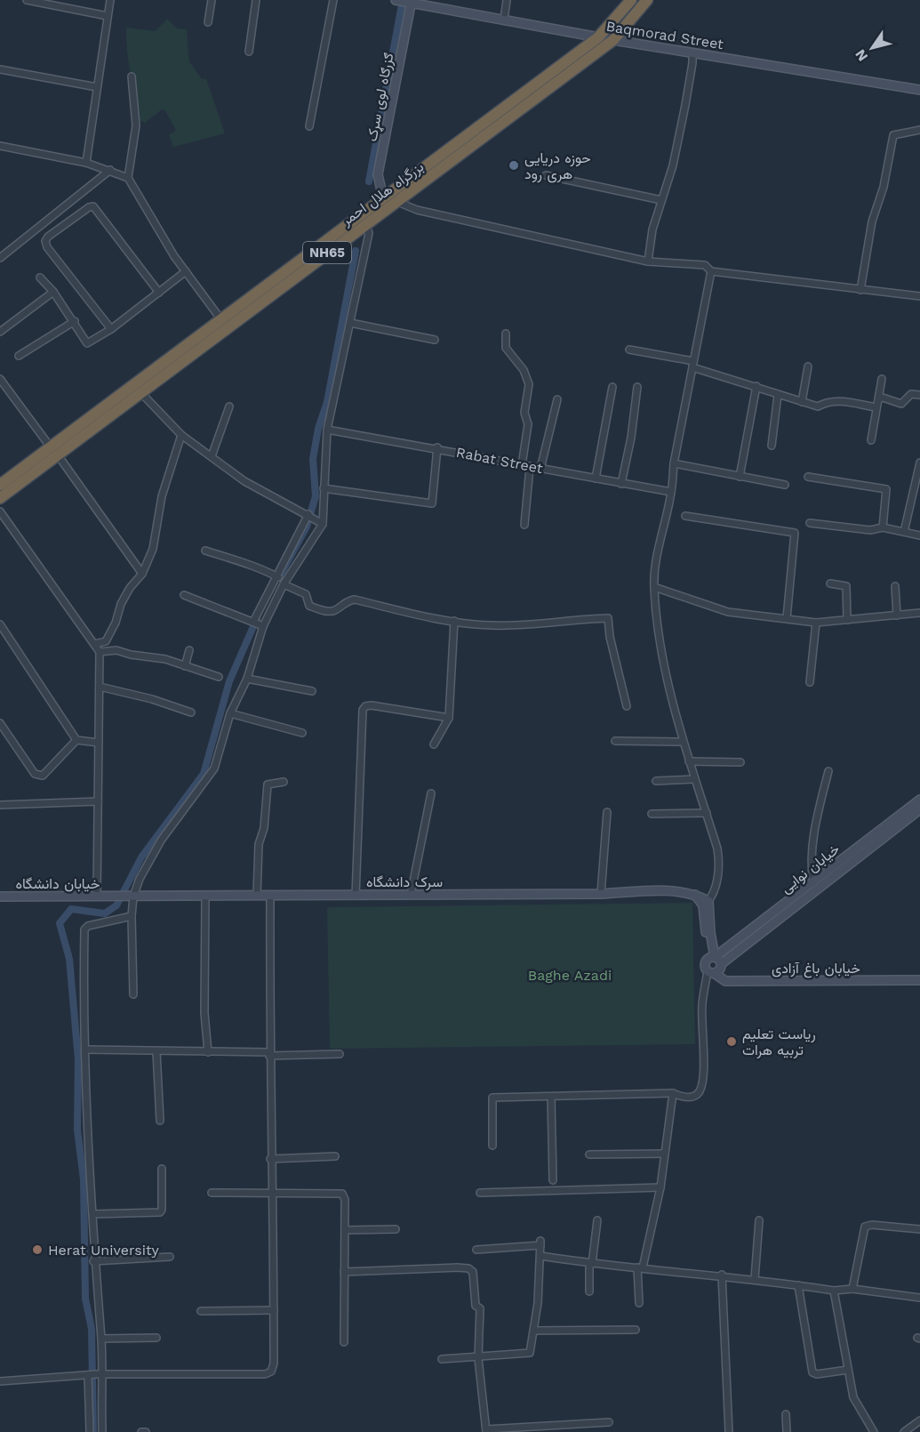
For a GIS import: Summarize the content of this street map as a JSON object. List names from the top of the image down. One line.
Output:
{"streets":{"highway":["بزرگراه هلال احمر","NH65"],"street":["Baqmorad Street","ګزرګاه لوی سړک","Rabat Street","خیابان نوایی","سرک دانشگاه","خیابان دانشگاه","خیابان باغ آزادی"]},"crossings":[["Baqmorad Street","ګزرګاه لوی سړک"],["Baqmorad Street","بزرگراه هلال احمر"],["ګزرګاه لوی سړک","بزرگراه هلال احمر"],["سرک دانشگاه","خیابان دانشگاه"]],"parks":["Baghe Azadi"],"places":["حوزه دریایی هری رود","ریاست تعلیم تربیه هرات","Herat University"],"north":"bottom left"}
